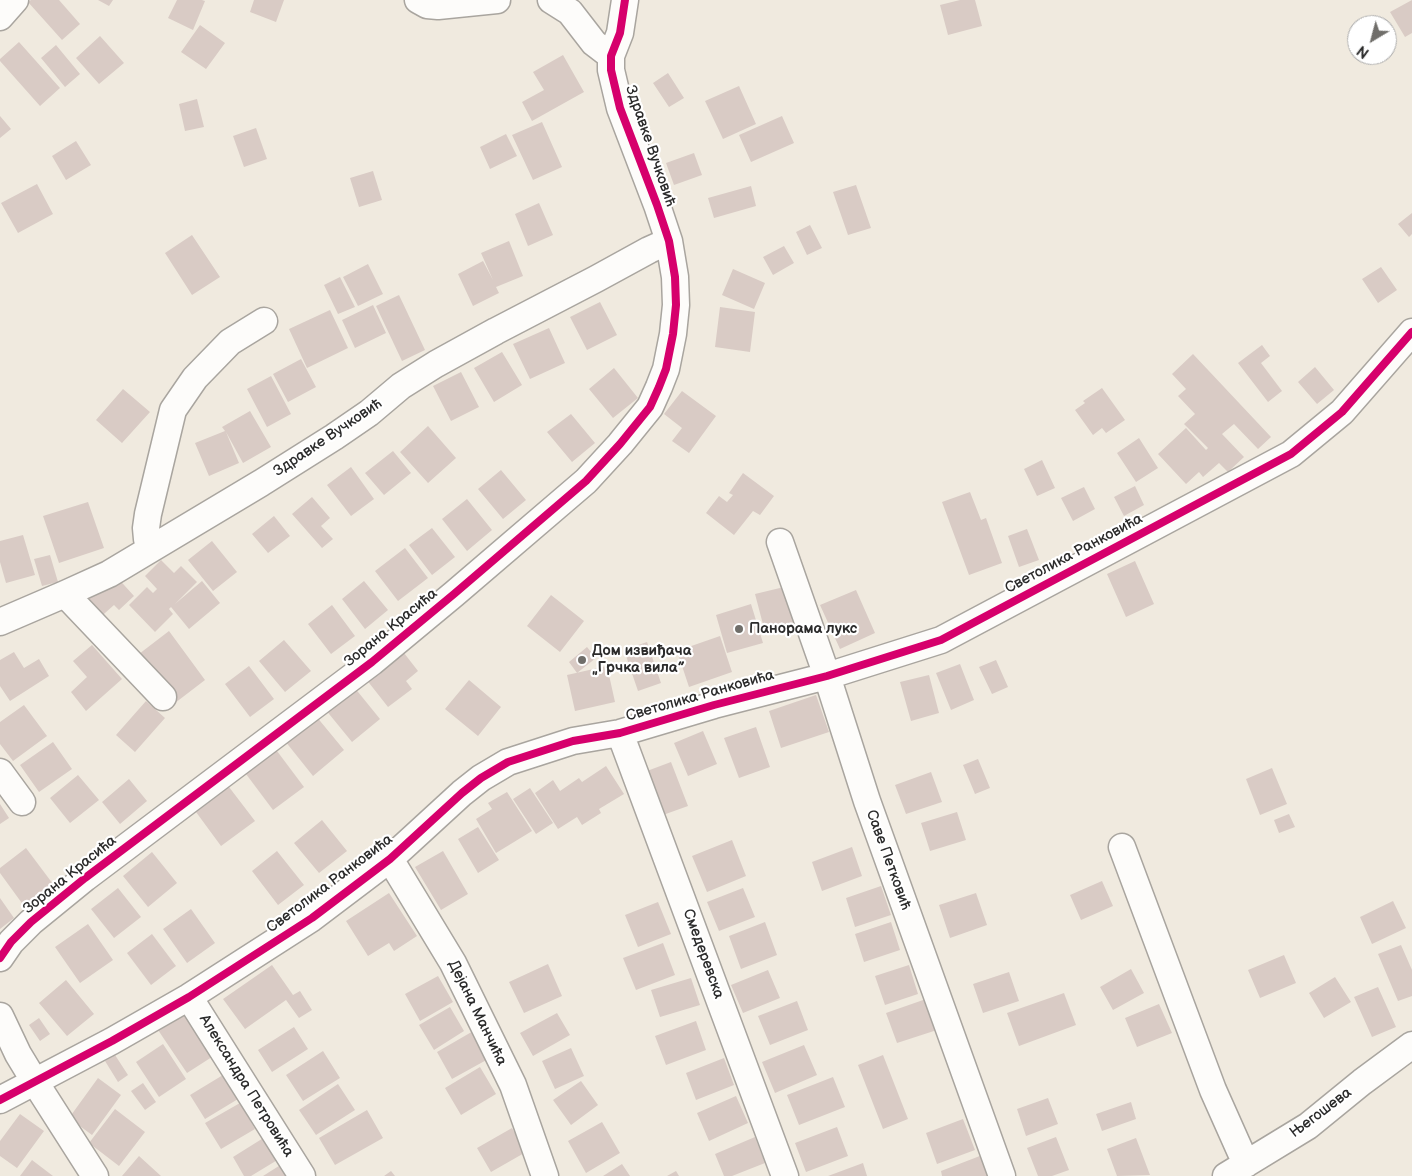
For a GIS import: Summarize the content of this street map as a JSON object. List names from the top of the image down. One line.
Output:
{"streets":{"street":["Здравке Вучковић","Светолика Ранковића","Зорана Красића","Саве Петковић","Смедеревска","Дејана Манчића","Александра Петровића","Његошева"]},"crossings":[["Здравке Вучковић","Зорана Красића"],["Светолика Ранковића","Саве Петковић"],["Светолика Ранковића","Смедеревска"],["Светолика Ранковића","Дејана Манчића"],["Светолика Ранковића","Александра Петровића"]],"places":["Панорама лукс","Дом извиђача „Грчка вила”"],"north":"bottom left"}
